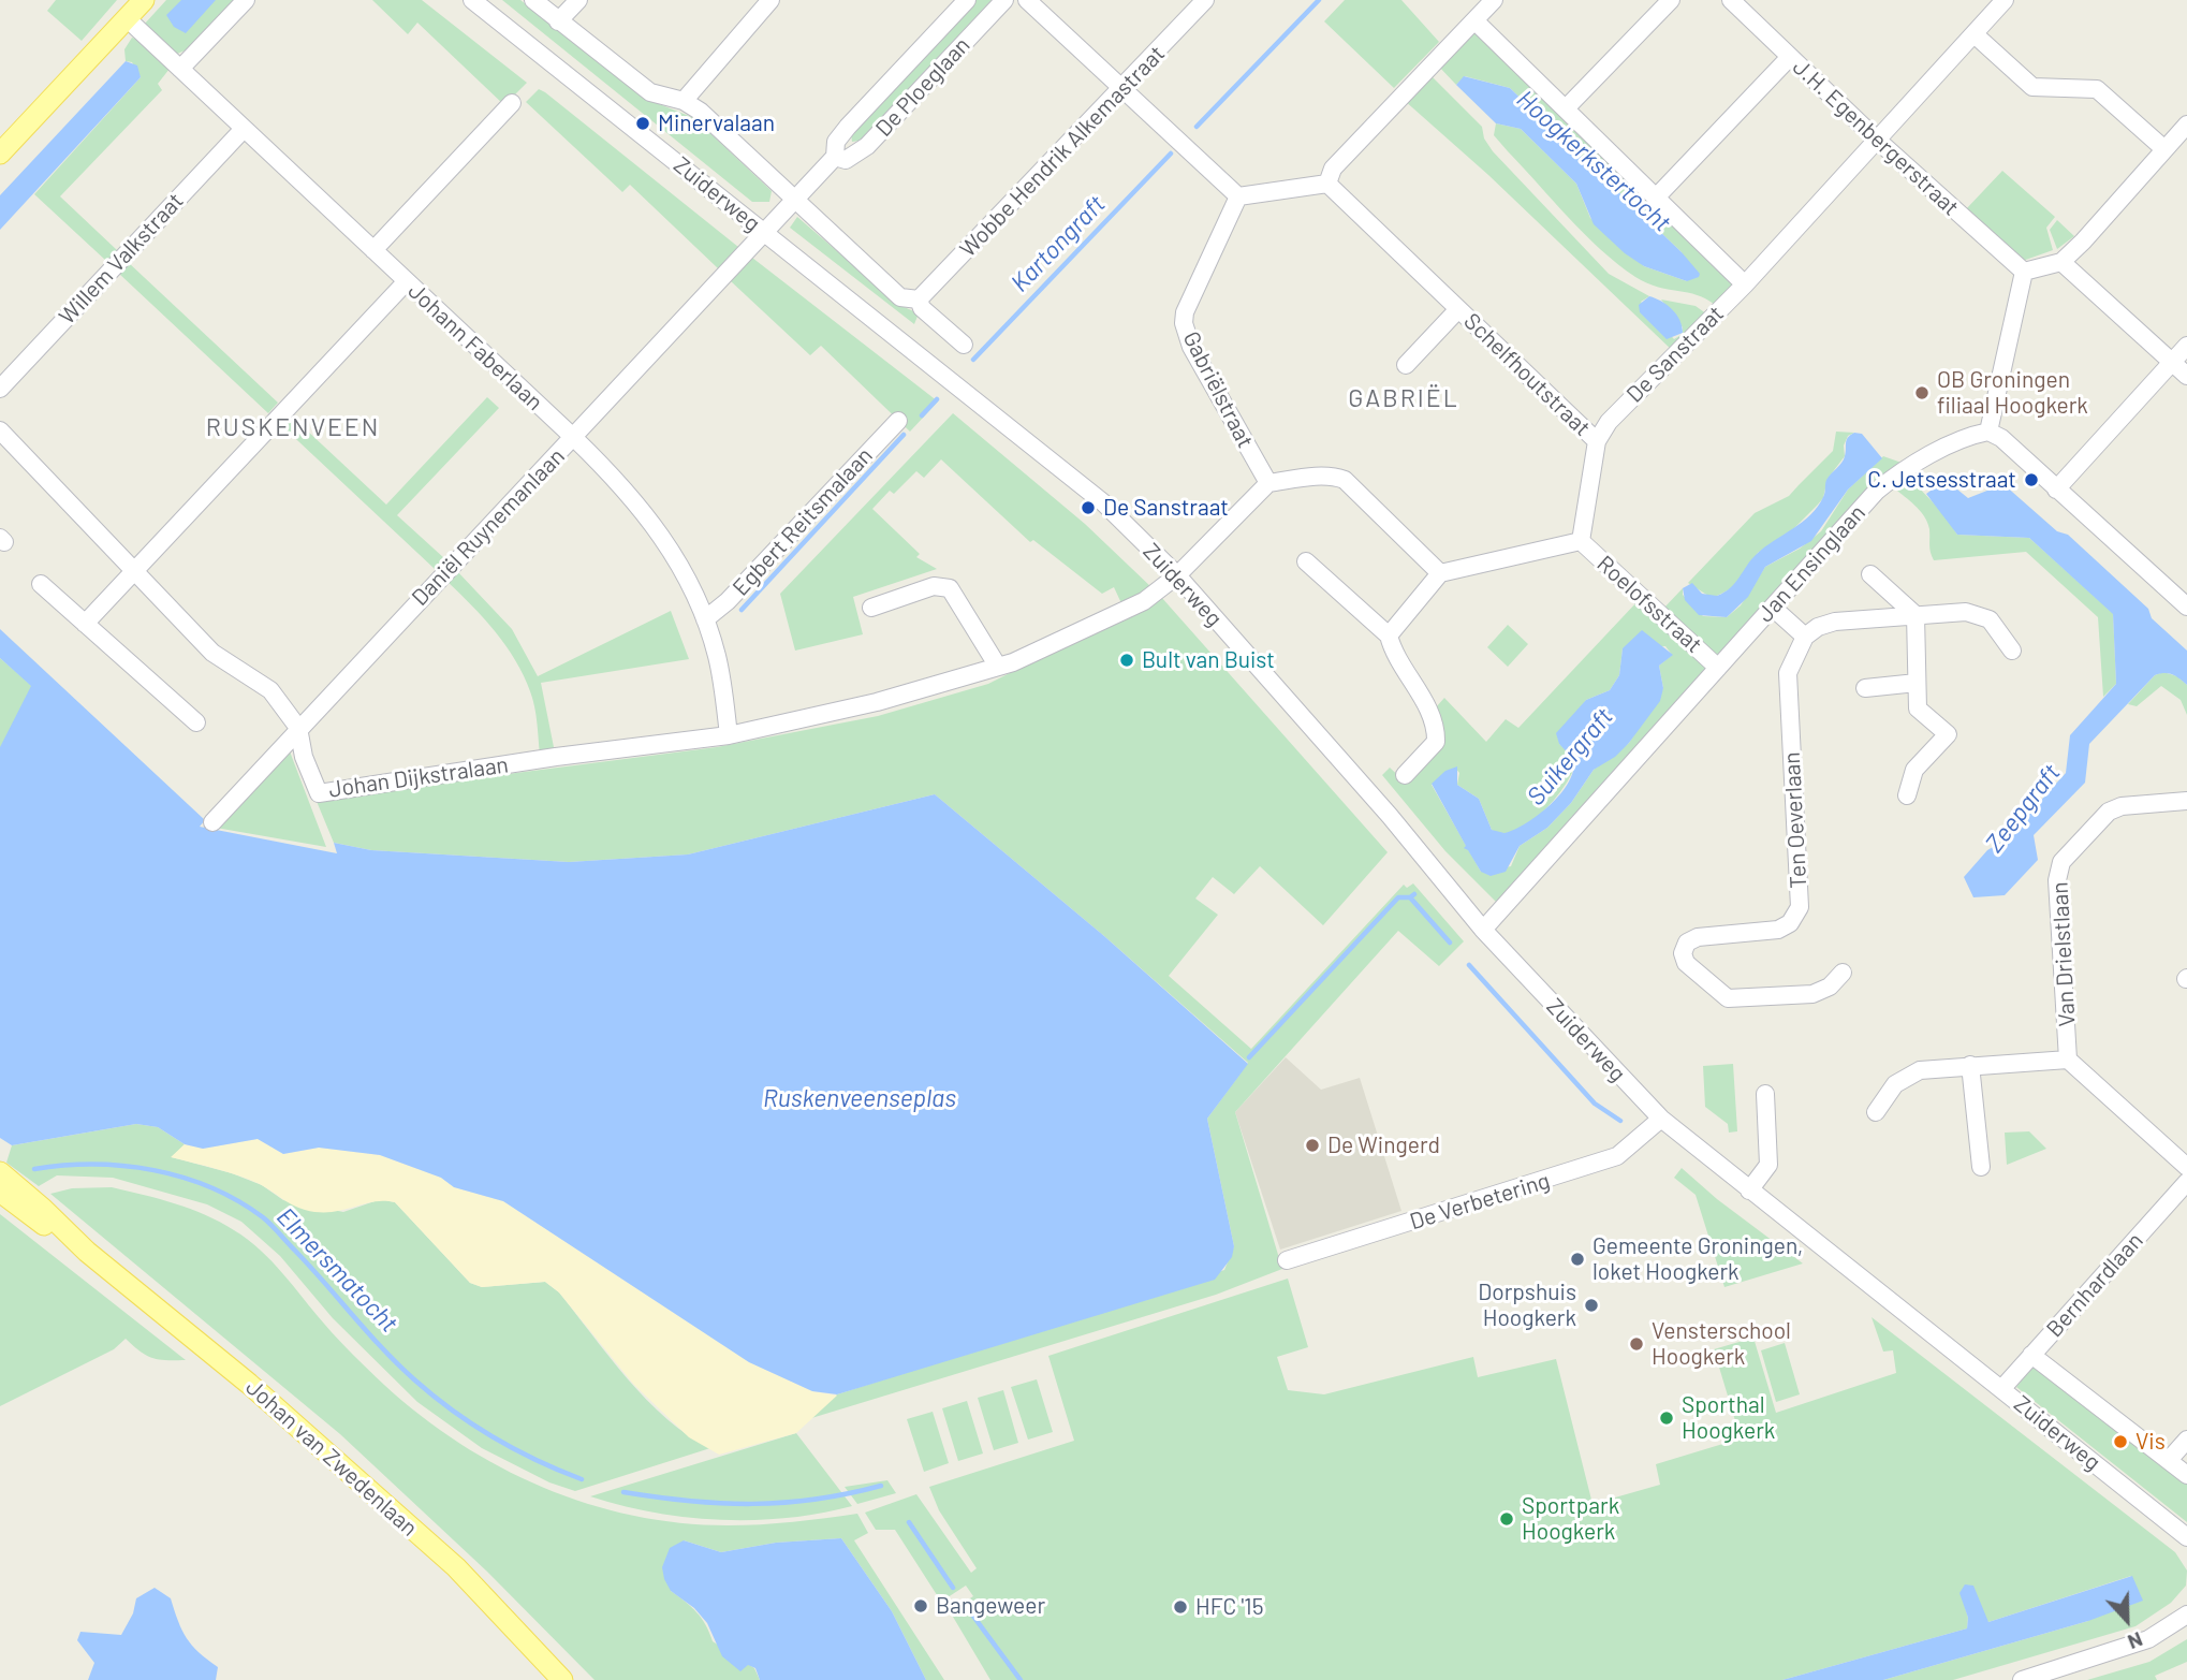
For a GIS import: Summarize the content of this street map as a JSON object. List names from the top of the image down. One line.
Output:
{"streets":{"main road":["Johan van Zwedenlaan"],"street":["De Ploeglaan","J.H. Egenbergerstraat","Wobbe Hendrik Alkemastraat","Zuiderweg","Willem Valkstraat","Johann Faberlaan","De Sanstraat","Schelfhoutstraat","Gabriëlstraat","Egbert Reitsmalaan","Daniël Ruynemanlaan","Jan Ensinglaan","Roelofsstraat","Johan Dijkstralaan","Ten Oeverlaan","Van Drielstlaan","De Verbetering","Bernhardlaan"]},"crossings":[["De Ploeglaan","Zuiderweg"],["De Ploeglaan","Daniël Ruynemanlaan"],["J.H. Egenbergerstraat","De Sanstraat"],["Wobbe Hendrik Alkemastraat","Zuiderweg"],["Zuiderweg","Daniël Ruynemanlaan"],["Zuiderweg","Jan Ensinglaan"],["Zuiderweg","Johan Dijkstralaan"],["Zuiderweg","De Verbetering"],["Zuiderweg","Bernhardlaan"],["Willem Valkstraat","Johann Faberlaan"],["Johann Faberlaan","Egbert Reitsmalaan"],["Johann Faberlaan","Daniël Ruynemanlaan"],["Johann Faberlaan","Johan Dijkstralaan"],["De Sanstraat","Schelfhoutstraat"],["De Sanstraat","Roelofsstraat"],["Daniël Ruynemanlaan","Johan Dijkstralaan"],["Jan Ensinglaan","Roelofsstraat"]],"districts":["GABRIËL","RUSKENVEEN"],"water":["Hoogkerkstertocht","Kartongraft","Suikergraft","Zeepgraft","Ruskenveenseplas","Elmersmatocht"],"places":["Minervalaan","OB Groningen filiaal Hoogkerk","C. Jetsesstraat","De Sanstraat","Bult van Buist","De Wingerd","Gemeente Groningen, loket Hoogkerk","Dorpshuis Hoogkerk","Vensterschool Hoogkerk","Sporthal Hoogkerk","Vis","Sportpark Hoogkerk","Bangeweer","HFC '15"],"north":"bottom"}
